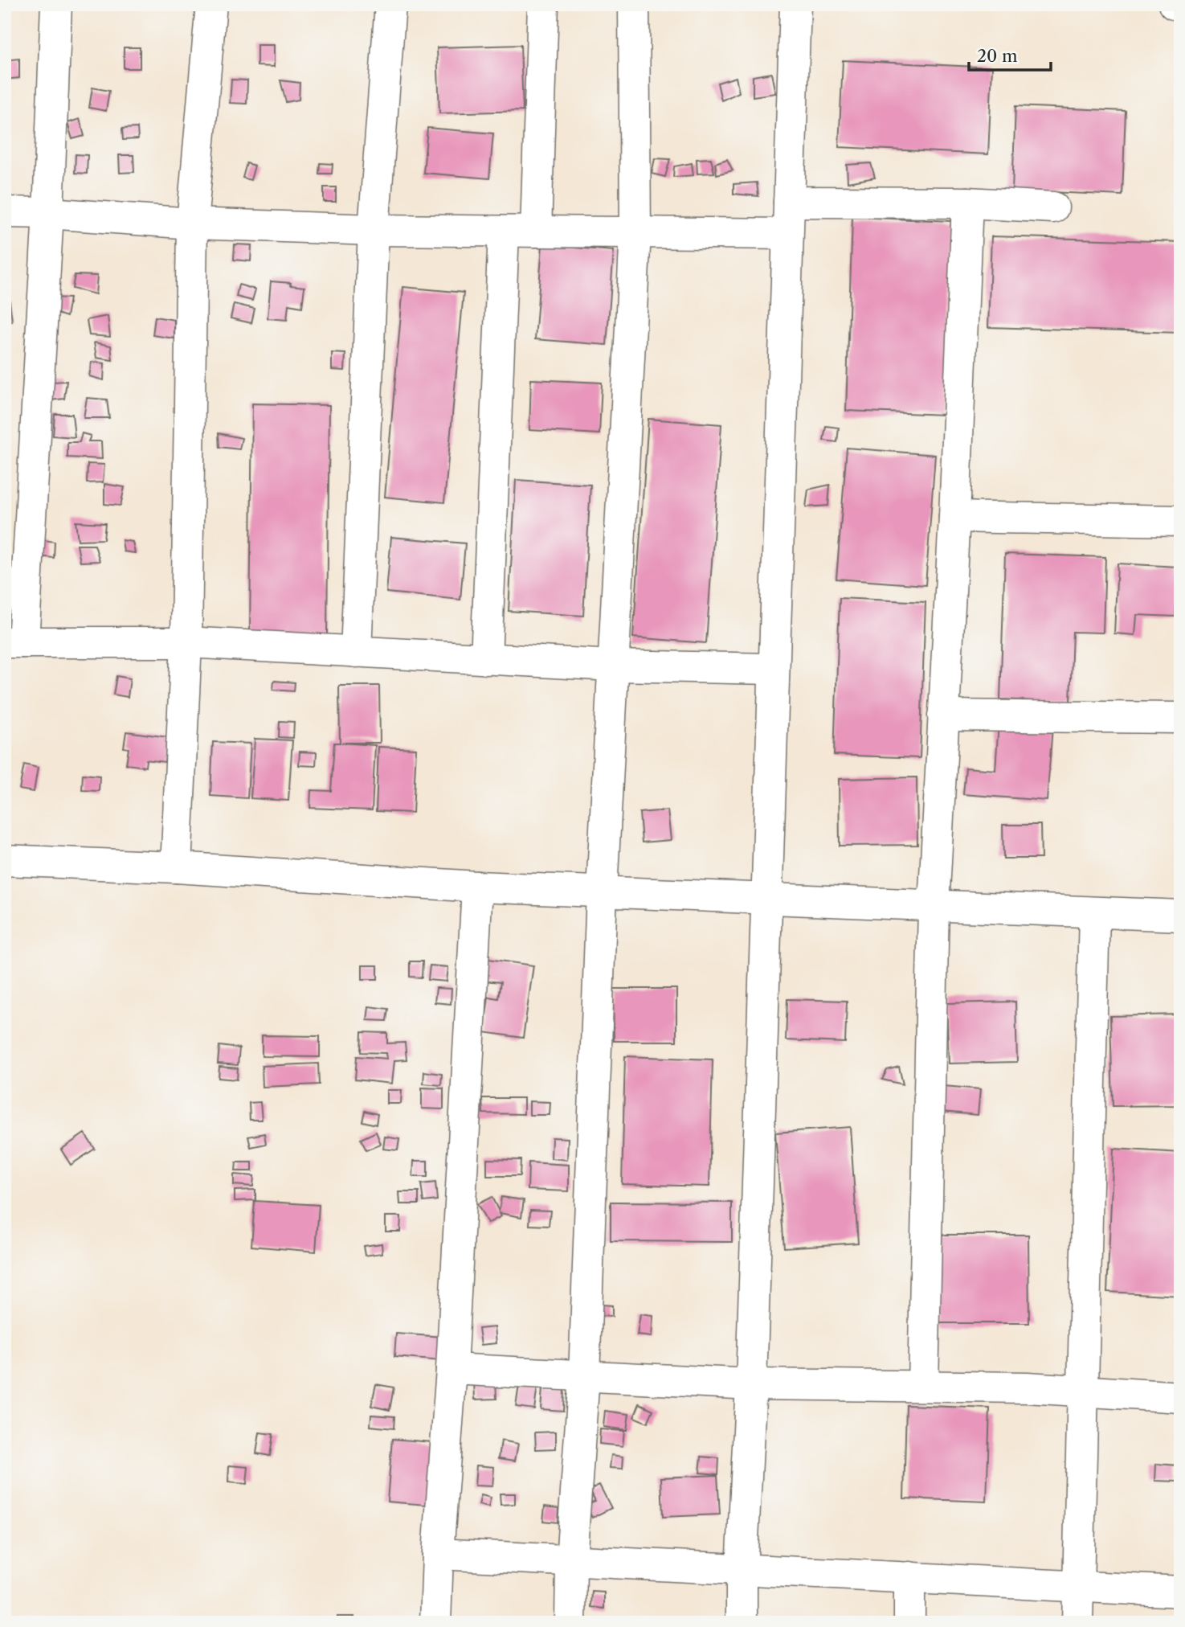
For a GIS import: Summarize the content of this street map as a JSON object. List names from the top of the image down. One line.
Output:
{"scale_bar":"20 m"}
